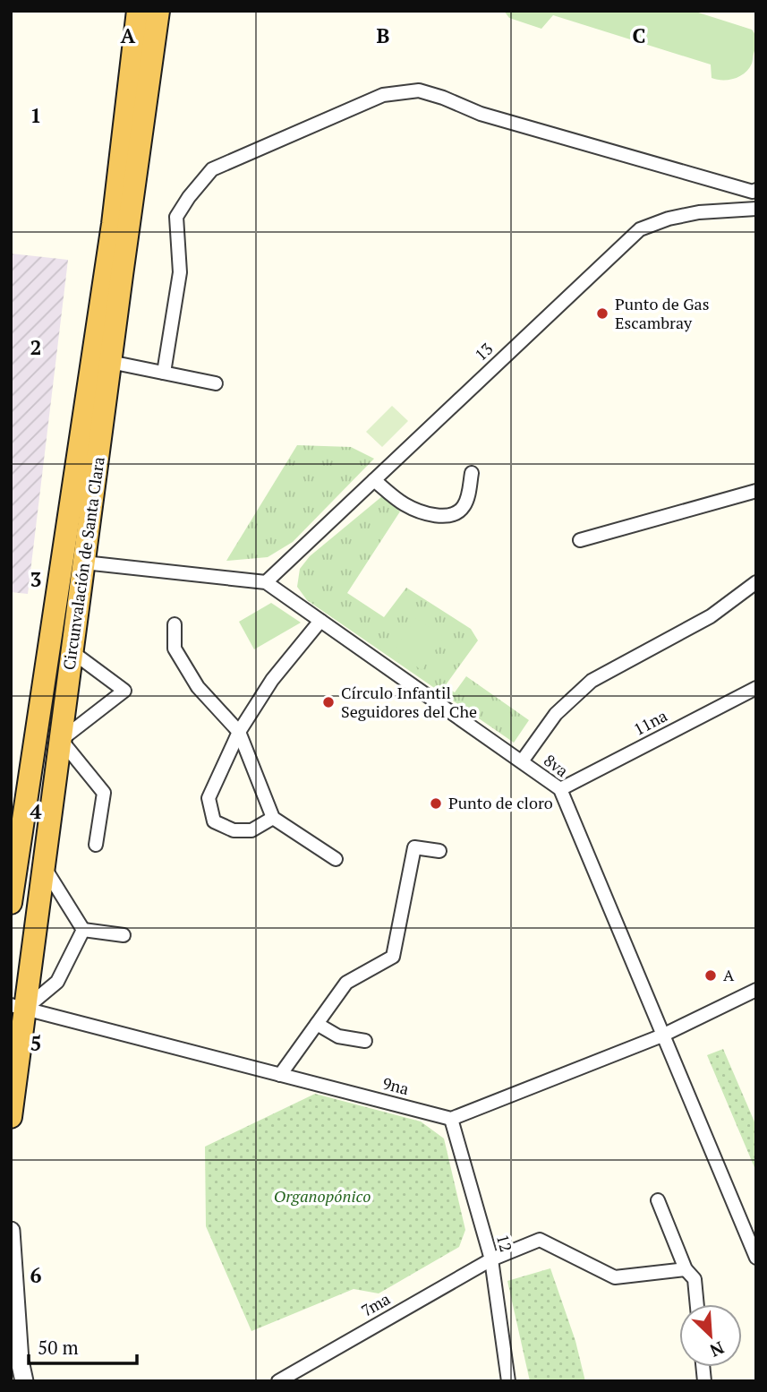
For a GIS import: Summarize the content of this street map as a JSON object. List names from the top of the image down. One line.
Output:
{"streets":{"highway":["Circunvalación de Santa Clara"],"street":["13","11na","8va","9na","12","7ma"]},"crossings":[["13","8va"],["Circunvalación de Santa Clara","8va"],["Circunvalación de Santa Clara","9na"],["11na","8va"],["9na","12"],["12","7ma"]],"parks":["Organopónico"],"places":["Punto de Gas Escambray","Círculo Infantil Seguidores del Che","Punto de cloro","A"],"scale_bar":"50 m","north":"bottom right","grid":{"columns":["A","B","C"],"rows":["1","2","3","4","5","6"]}}
